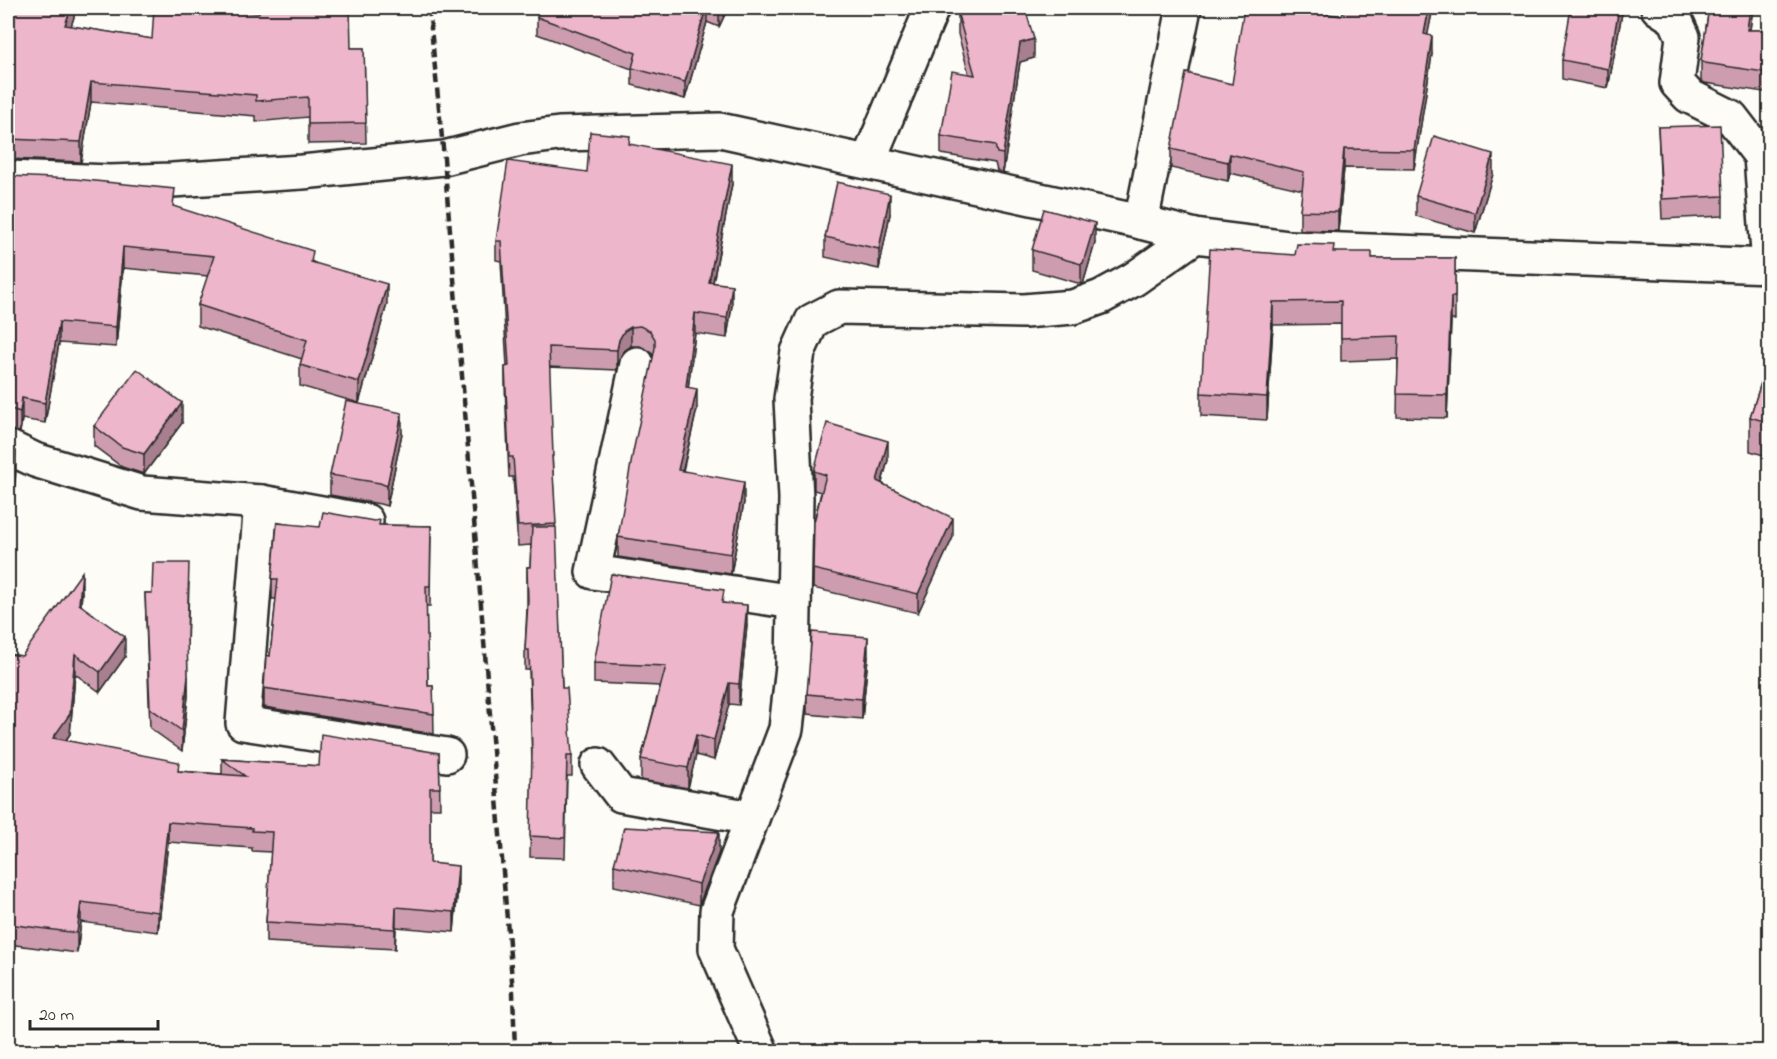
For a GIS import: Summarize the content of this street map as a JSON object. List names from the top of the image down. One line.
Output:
{"scale_bar":"20 m"}
